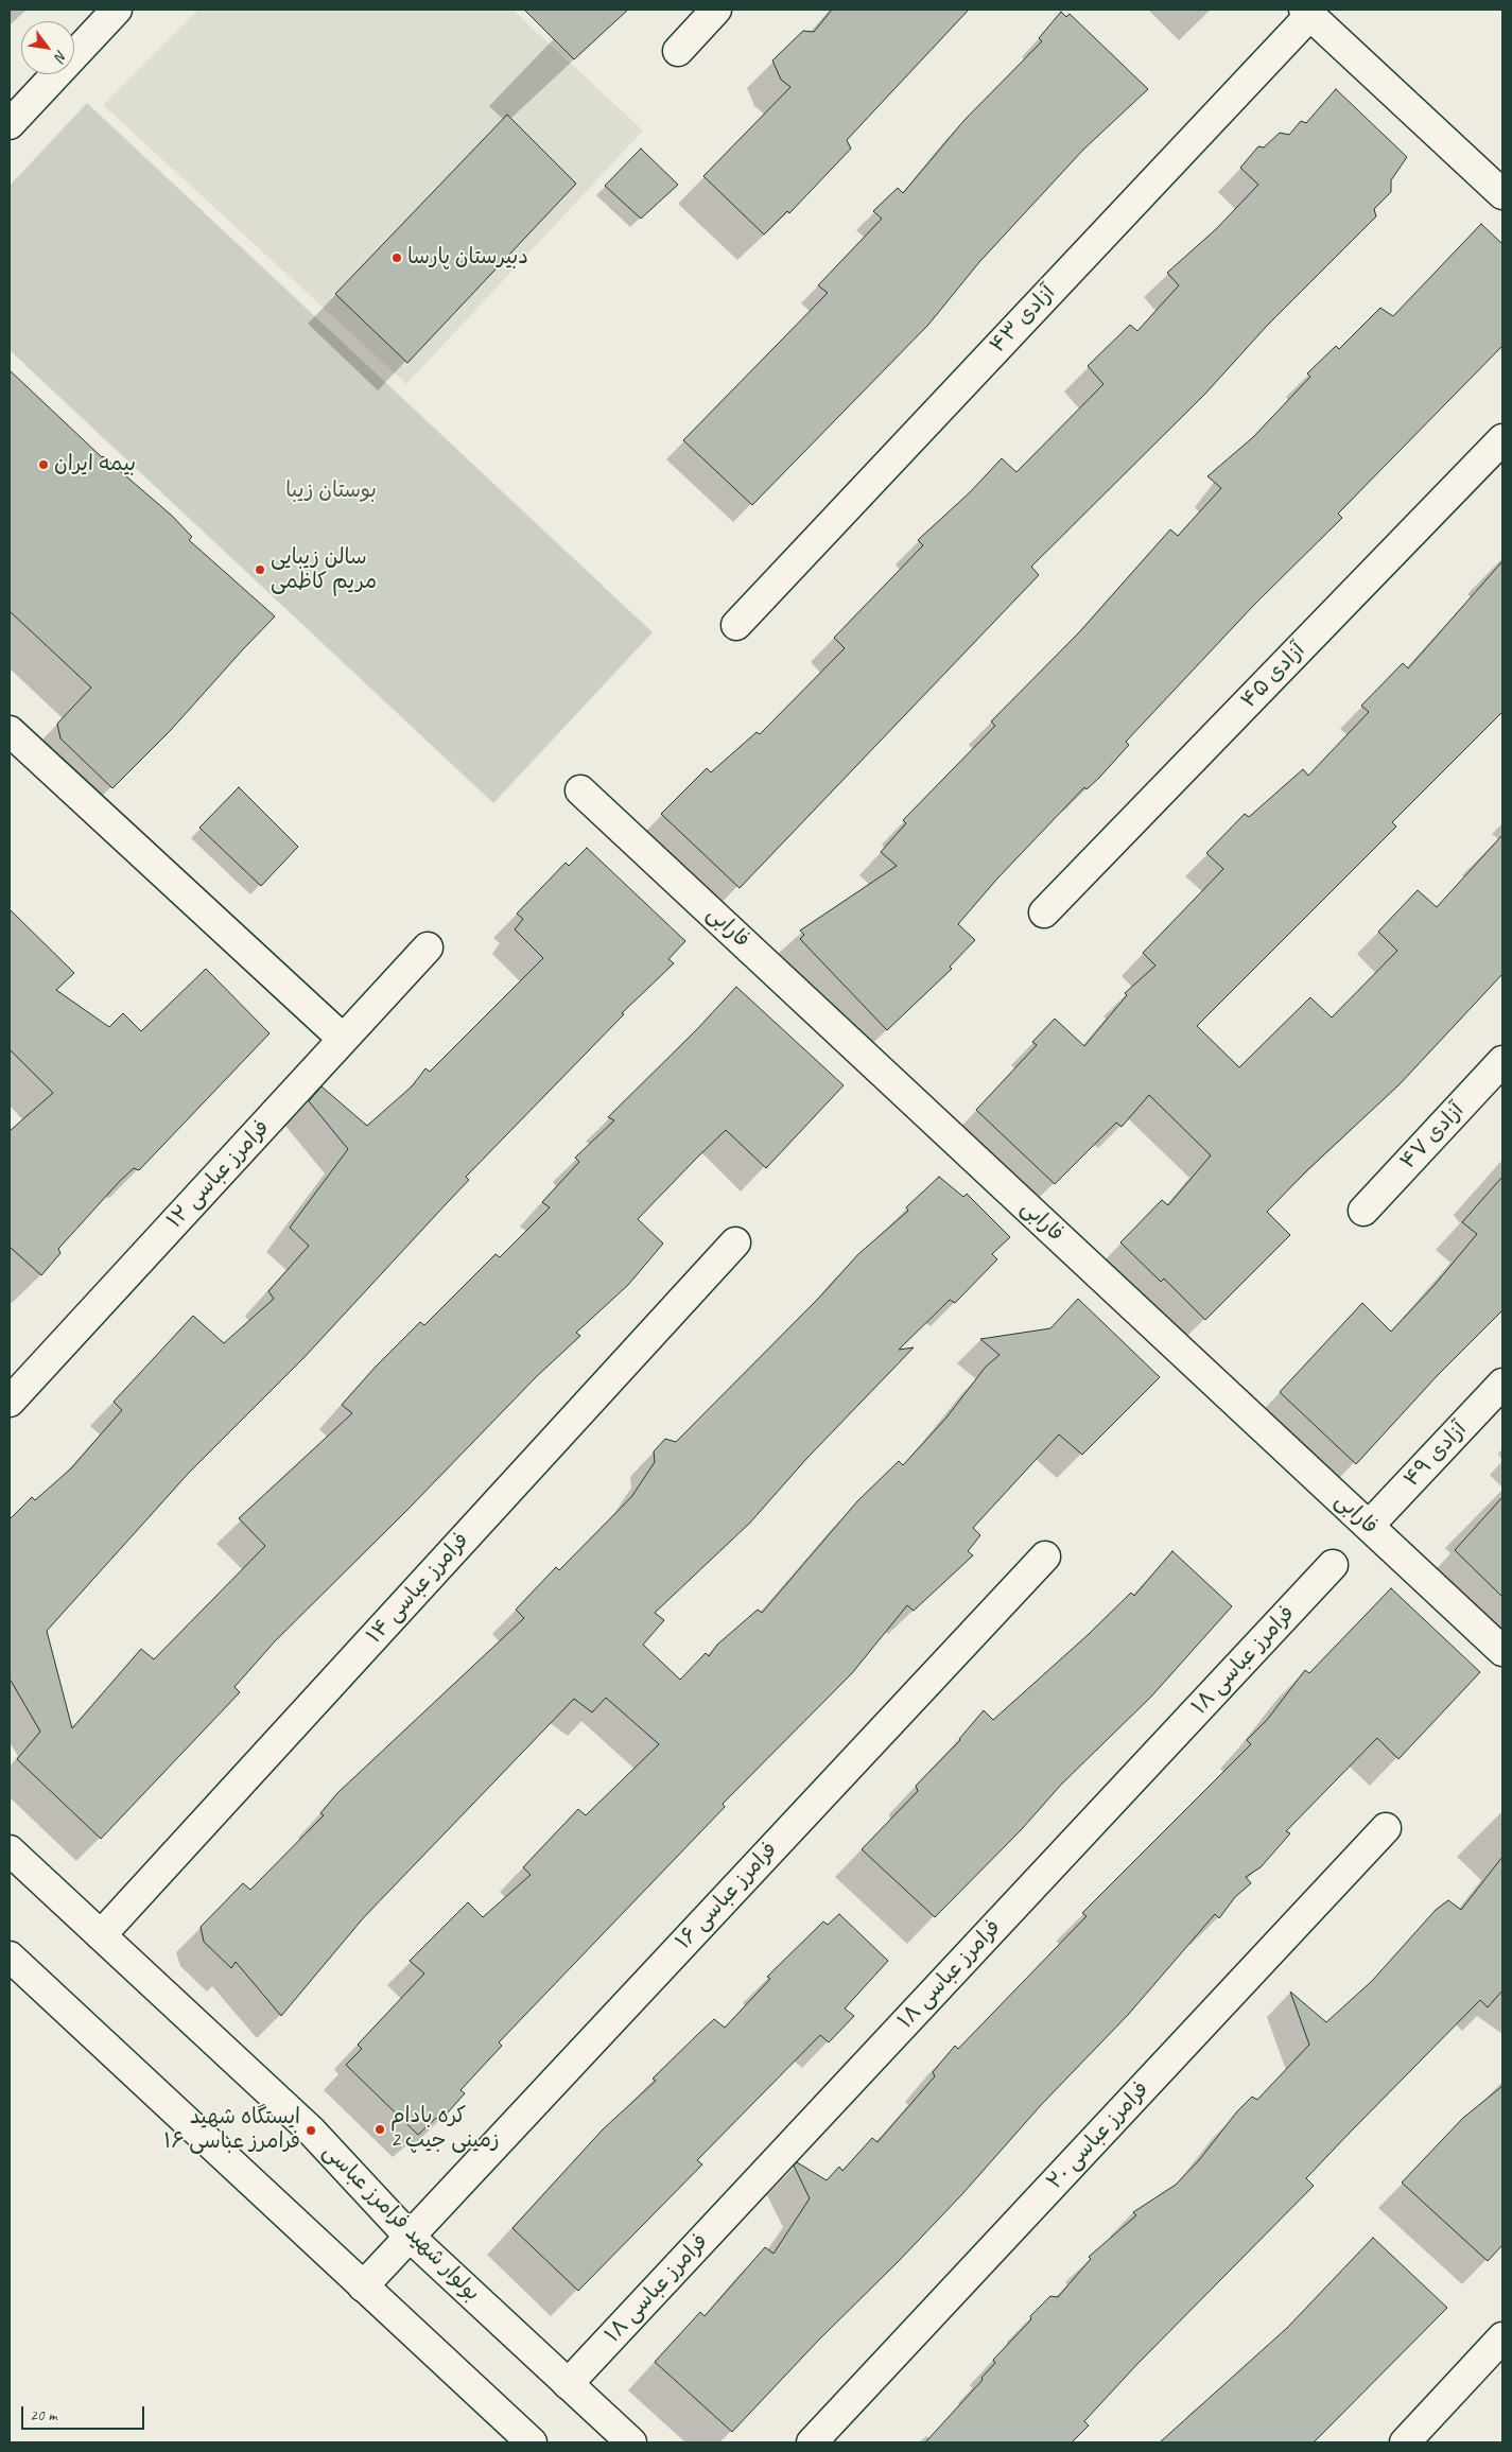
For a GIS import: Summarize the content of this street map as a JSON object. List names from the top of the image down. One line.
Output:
{"streets":{"street":["۴۳ آزادی","۴۵ آزادی","فارابی","۴۷ آزادی","فرامرز عباسی ۱۲","۴۹ آزادی","فرامرز عباسی ۱۴","فرامرز عباسی ۱۸","فرامرز عباسی ۱۶","فرامرز عباسی ۲۰","بولوار شهید فرامرز عباسی"]},"crossings":[["فارابی","۴۹ آزادی"],["فرامرز عباسی ۱۴","بولوار شهید فرامرز عباسی"],["فرامرز عباسی ۱۸","بولوار شهید فرامرز عباسی"],["فرامرز عباسی ۱۶","بولوار شهید فرامرز عباسی"]],"parks":["بوستان زیبا"],"places":["دبیرستان پارسا","بیمه ایران","سالن زیبایی مریم کاظمی","کره بادام زمینی جیپ 2","ایستگاه شهید فرامرز عباسی ۱۶"],"scale_bar":"20 m","north":"bottom right"}
